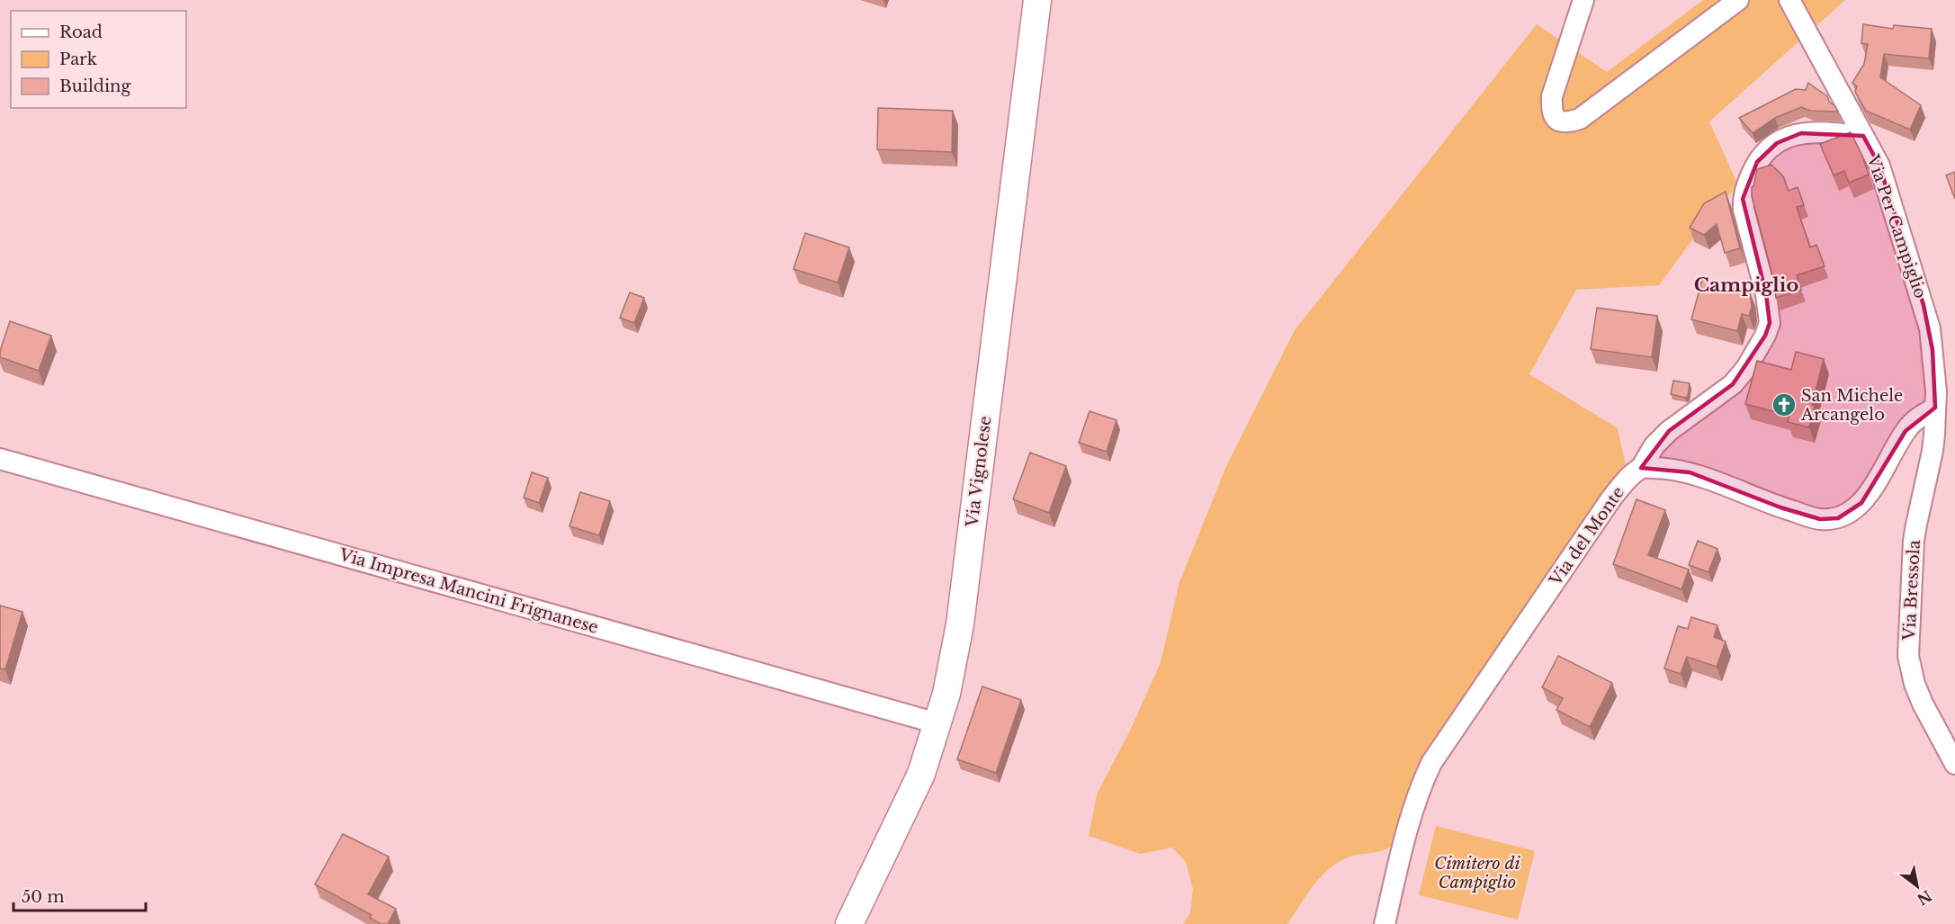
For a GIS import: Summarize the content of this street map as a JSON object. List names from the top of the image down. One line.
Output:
{"streets":{"main road":["Via Vignolese"],"street":["Via Per Campiglio","Via del Monte","Via Bressola","Via Impresa Mancini Frignanese"]},"crossings":[["Via Per Campiglio","Via del Monte"],["Via Per Campiglio","Via Bressola"],["Via Vignolese","Via Impresa Mancini Frignanese"]],"districts":["Campiglio"],"parks":["Cimitero di Campiglio"],"places":{"church":["San Michele Arcangelo"]},"legend":["Road","Park","Building"],"scale_bar":"50 m","north":"bottom right"}
